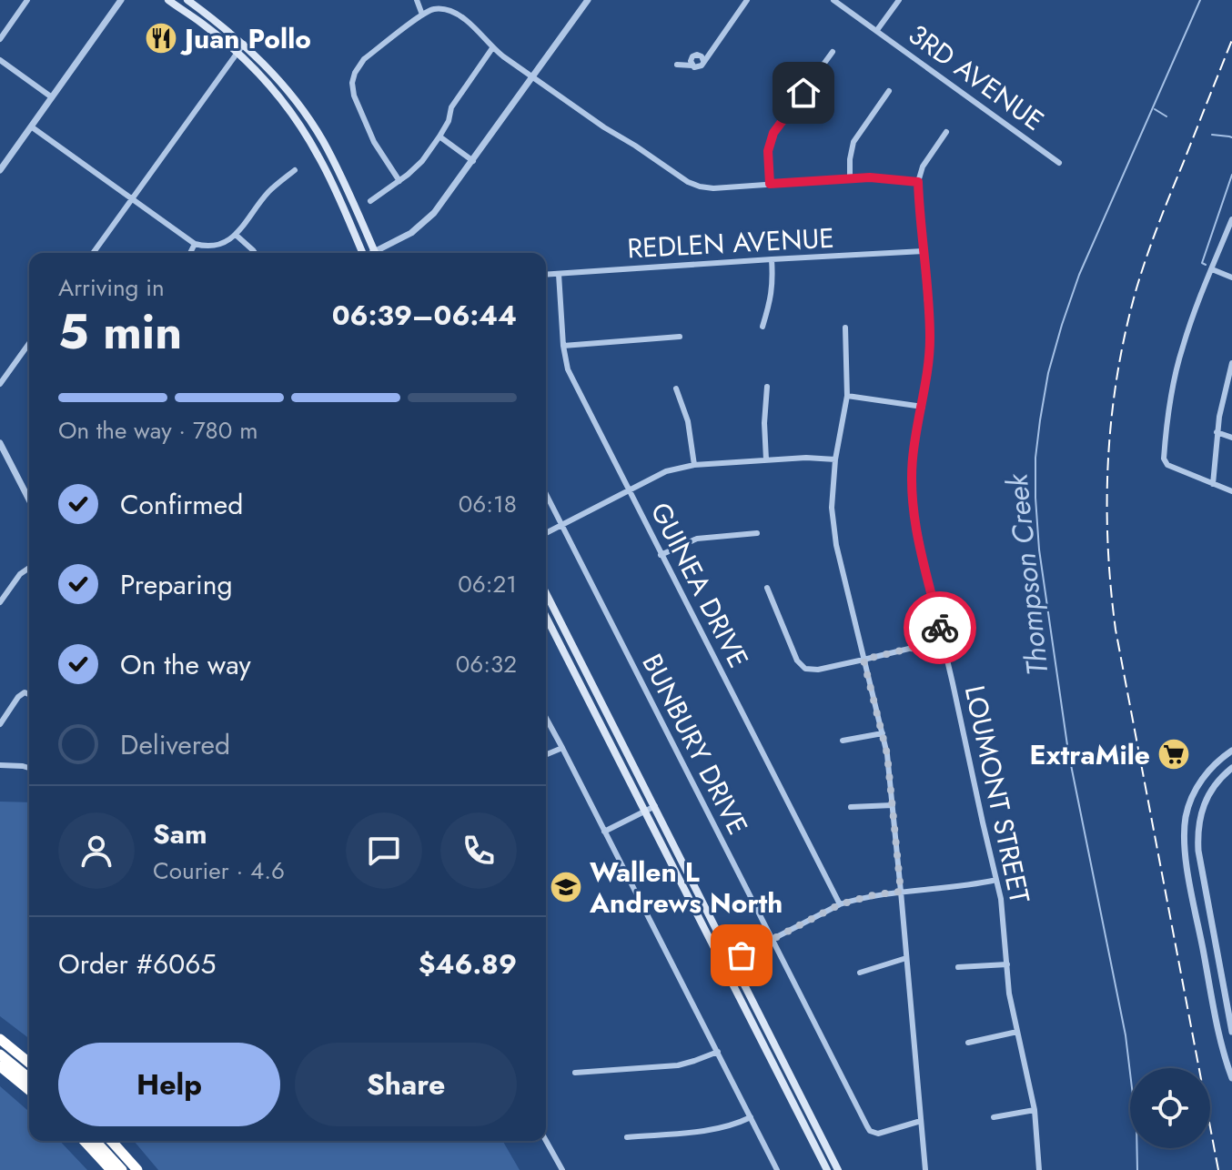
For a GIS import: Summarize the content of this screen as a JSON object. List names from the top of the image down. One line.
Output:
{"streets":{"street":["3RD AVENUE","REDLEN AVENUE","GUINEA DRIVE","BUNBURY DRIVE","LOUMONT STREET"]},"crossings":[["REDLEN AVENUE","GUINEA DRIVE"],["REDLEN AVENUE","LOUMONT STREET"]],"water":["Thompson Creek"],"places":{"restaurant":["Juan Pollo"],"supermarket":["ExtraMile"],"school or university":["Wallen L Andrews North"]},"page":{"heading":["5 min","Arriving in","06:39–06:44"],"panel":["Sam","Courier · 4.6","Order #6065","$46.89"],"bar":"On the way · 780 m","list":[["Confirmed","06:18"],["Preparing","06:21"],["On the way","06:32"],"Delivered"],"buttons":["Help","Share"]}}
